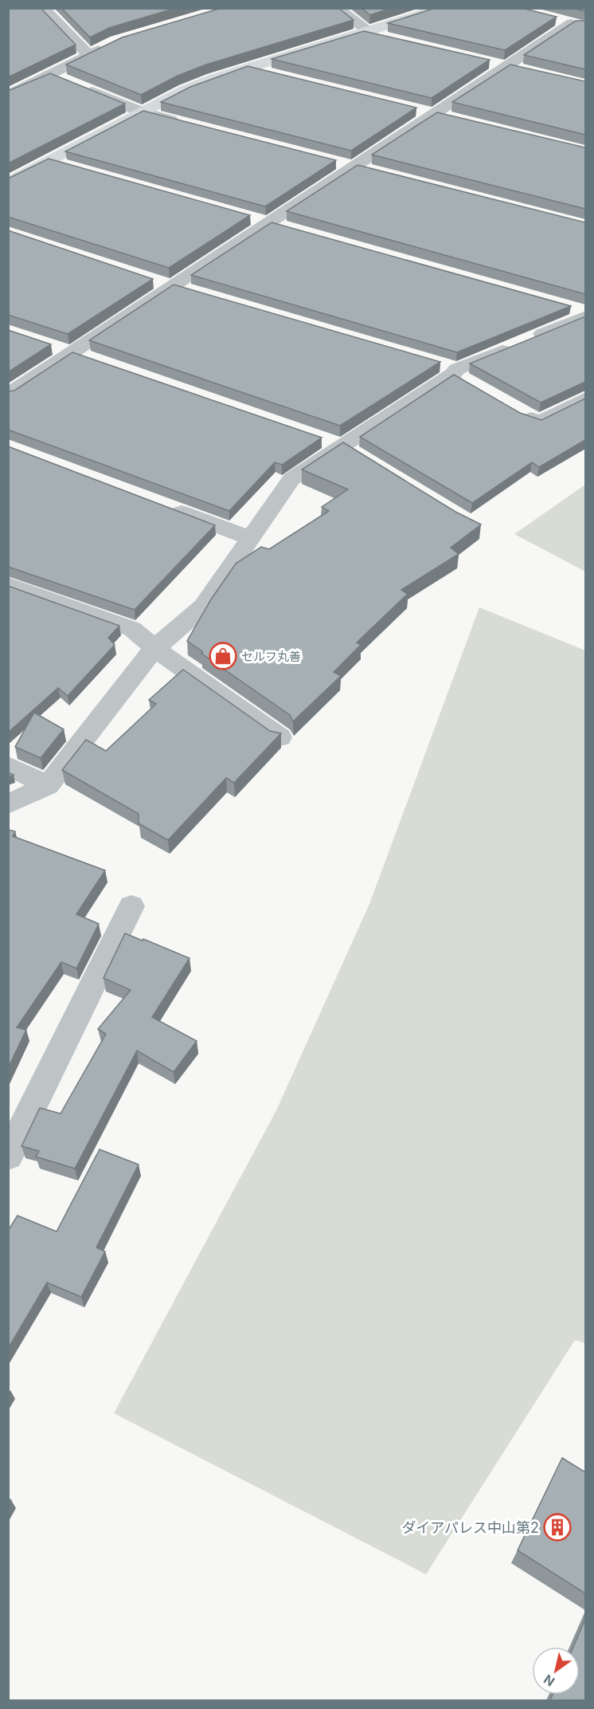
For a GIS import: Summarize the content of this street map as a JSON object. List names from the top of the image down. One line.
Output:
{"places":{"shop":["セルフ丸善"],"building":["ダイアパレス中山第2"]},"north":"bottom left"}
